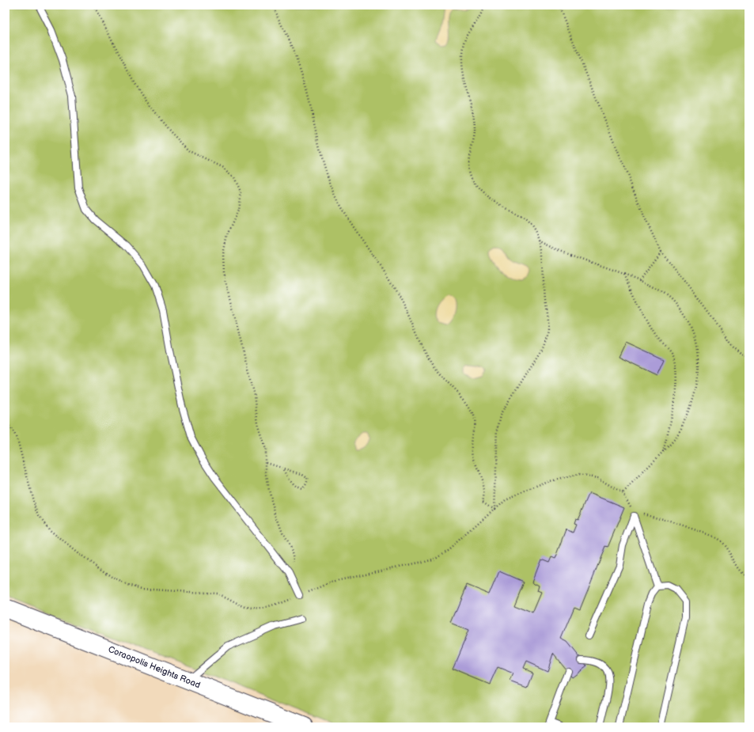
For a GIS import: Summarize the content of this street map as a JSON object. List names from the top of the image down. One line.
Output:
{"streets":{"street":["Coraopolis Heights Road"]}}
